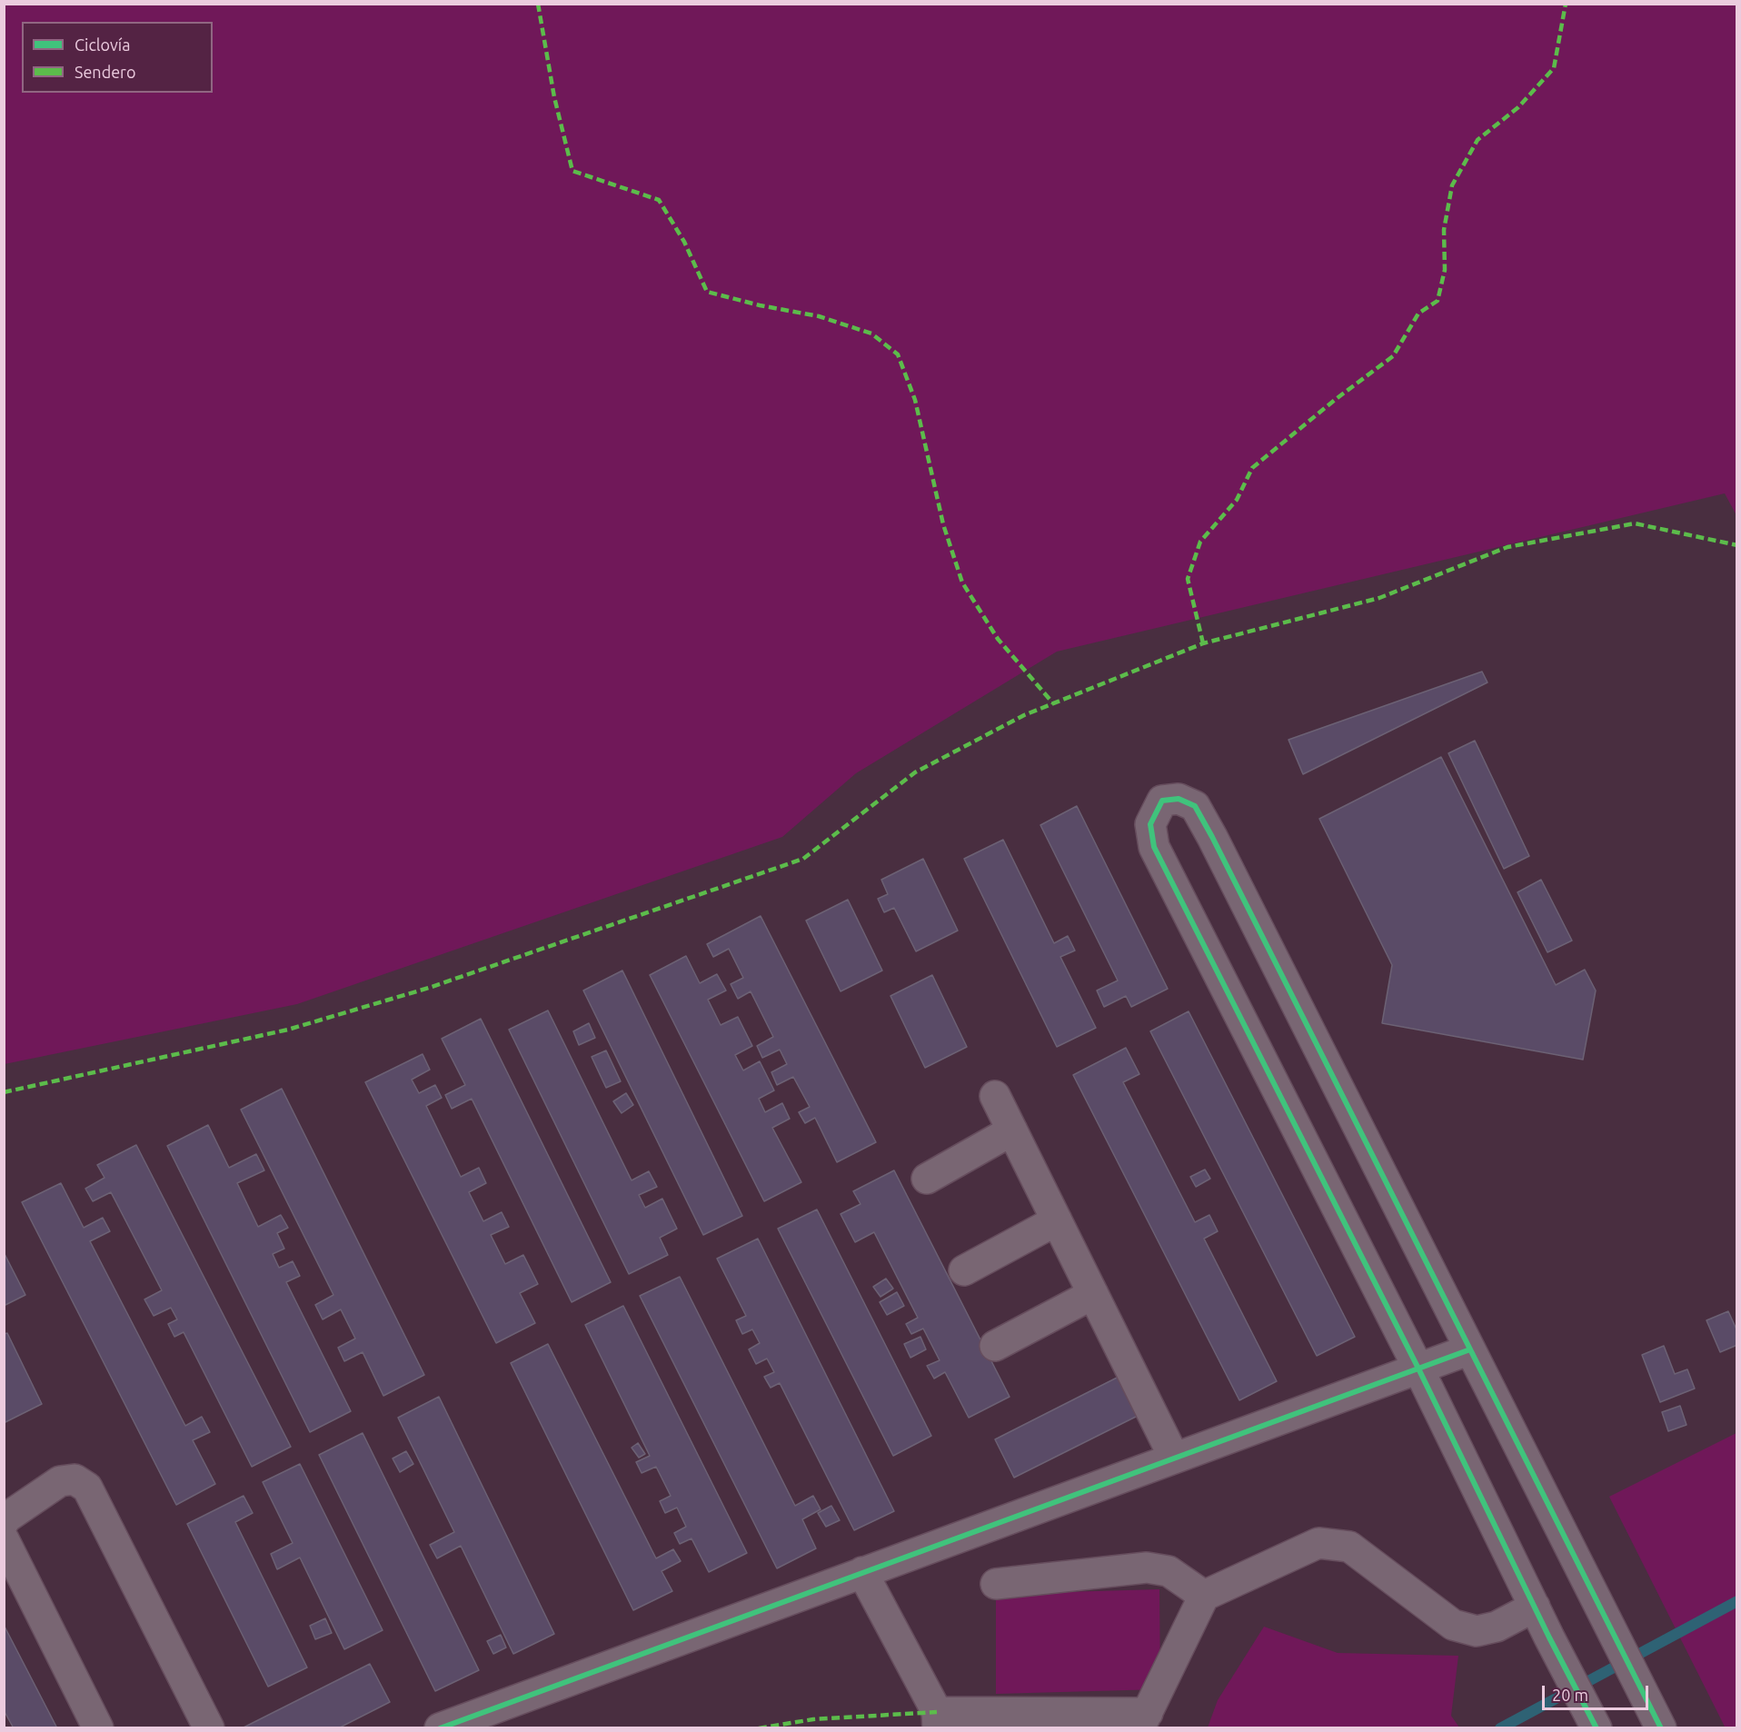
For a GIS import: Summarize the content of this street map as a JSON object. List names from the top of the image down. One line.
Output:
{"legend":["Ciclovía","Sendero"],"scale_bar":"20 m"}
